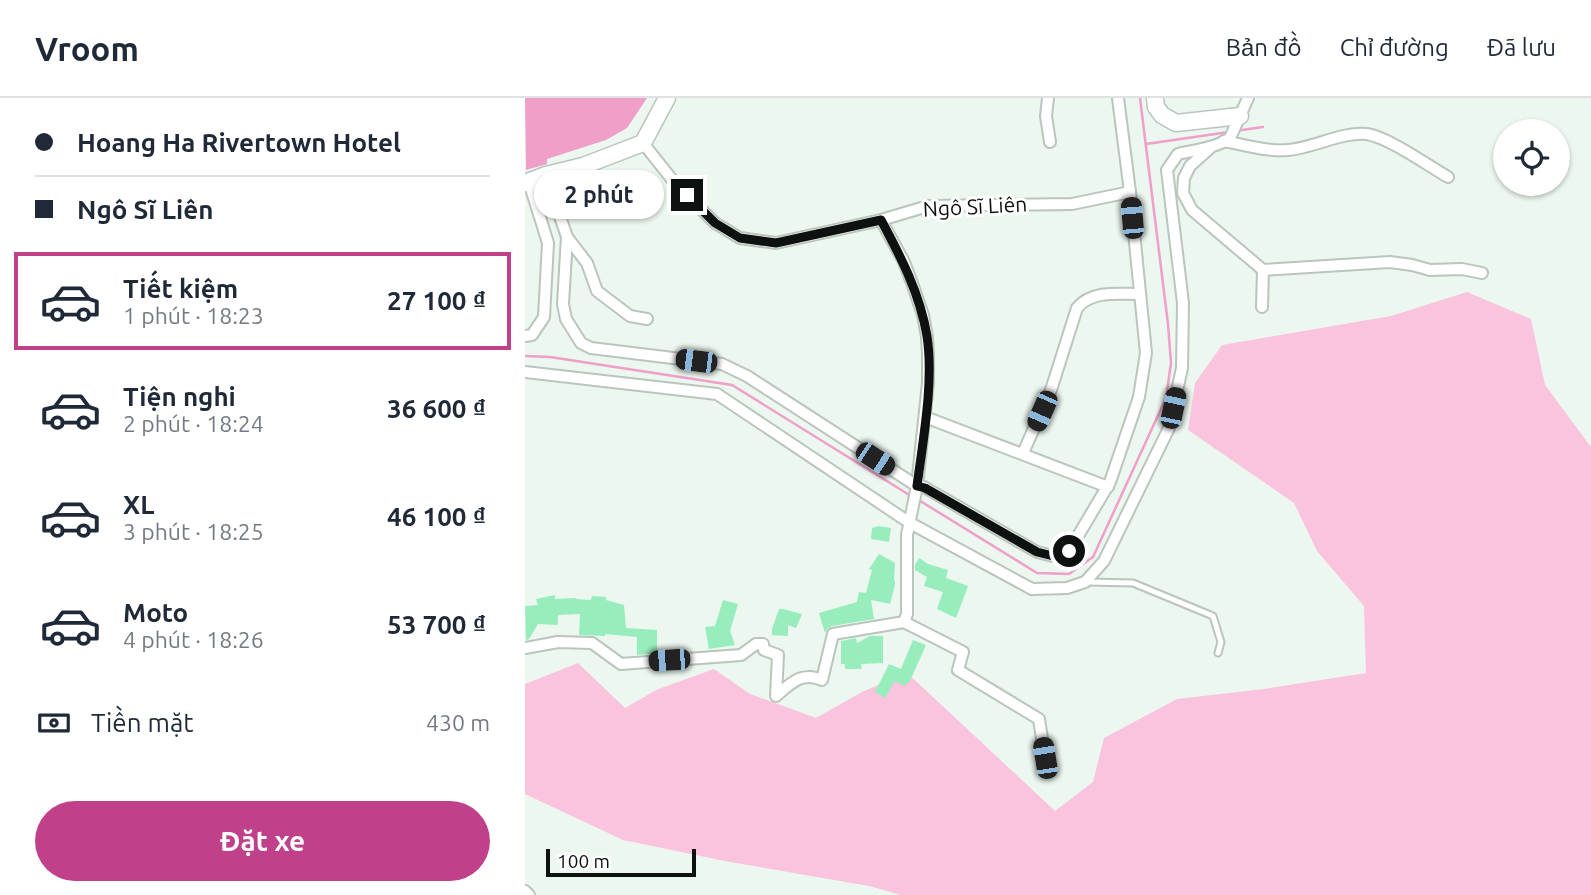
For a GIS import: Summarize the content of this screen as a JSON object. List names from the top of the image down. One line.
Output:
{"streets":{"street":["Ngô Sĩ Liên"]},"scale_bar":"100 m","page":{"header":"Vroom","nav":["Bản đồ","Chỉ đường","Đã lưu"],"banner":["Hoang Ha Rivertown Hotel","Ngô Sĩ Liên"],"bubble":"2 phút","list":[{"name":"Tiết kiệm","note":"1 phút · 18:23","value":"27 100 ₫"},{"name":"Tiện nghi","note":"2 phút · 18:24","value":"36 600 ₫"},{"name":"XL","note":"3 phút · 18:25","value":"46 100 ₫"},{"name":"Moto","note":"4 phút · 18:26","value":"53 700 ₫"}],"pay":["Tiền mặt","430 m"],"buttons":"Đặt xe","scale":"100 m"}}
